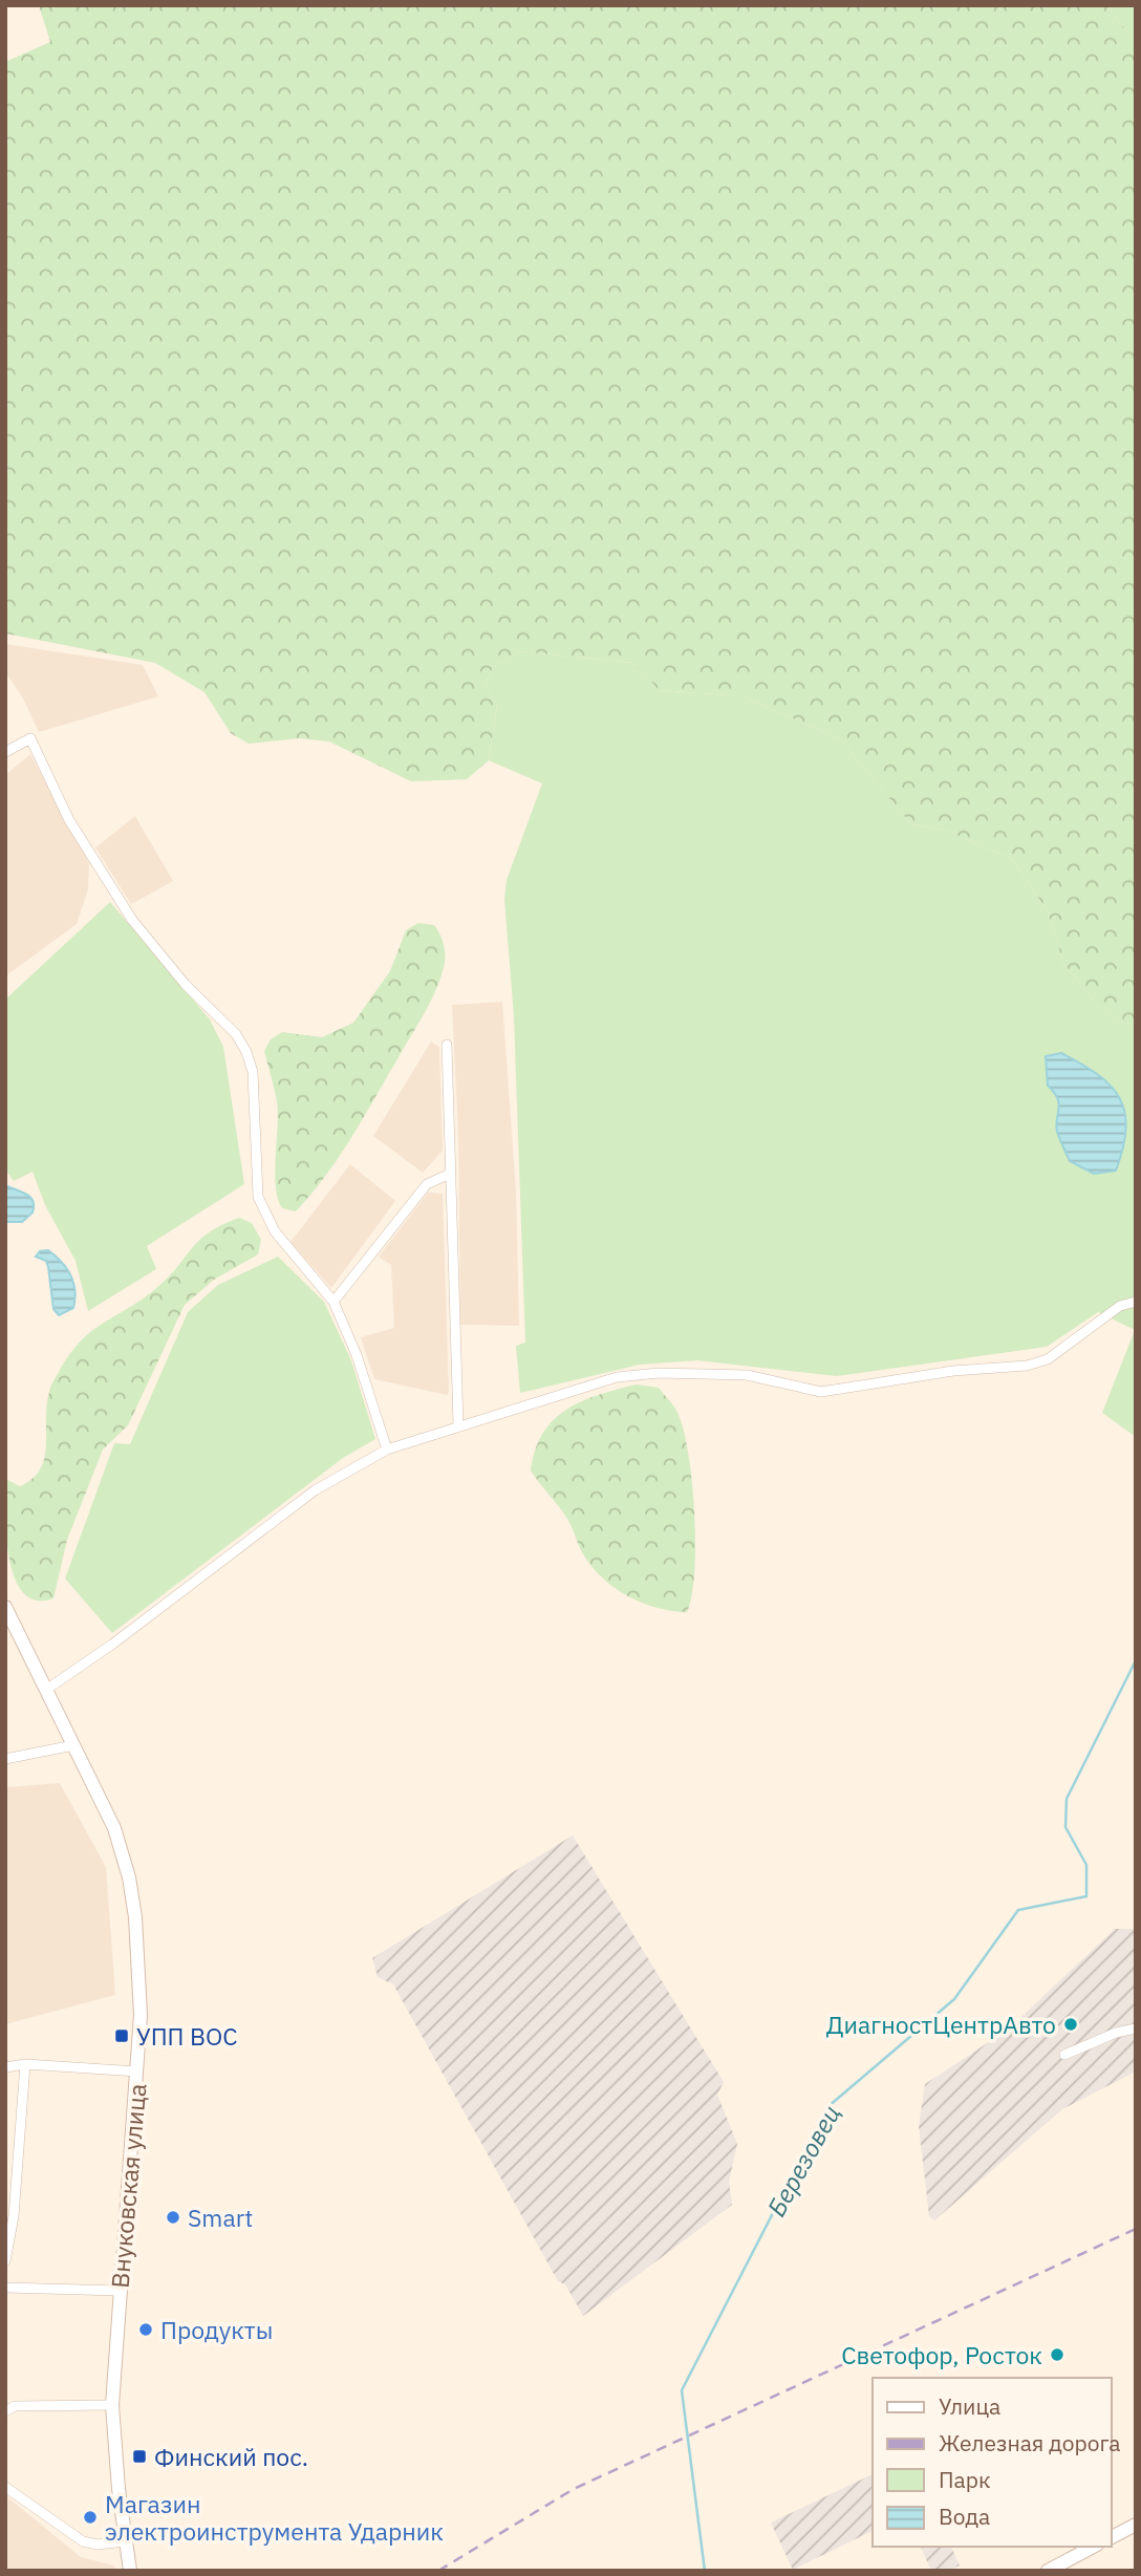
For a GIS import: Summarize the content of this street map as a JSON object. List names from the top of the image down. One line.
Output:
{"streets":{"main road":["Внуковская улица"]},"water":["Березовец"],"places":{"other":["ДиагностЦентрАвто","Smart","Продукты","Светофор, Росток","Магазин электроинструмента Ударник"],"transit":["УПП ВОС","Финский пос."]},"legend":["Улица","Железная дорога","Парк","Вода"]}
